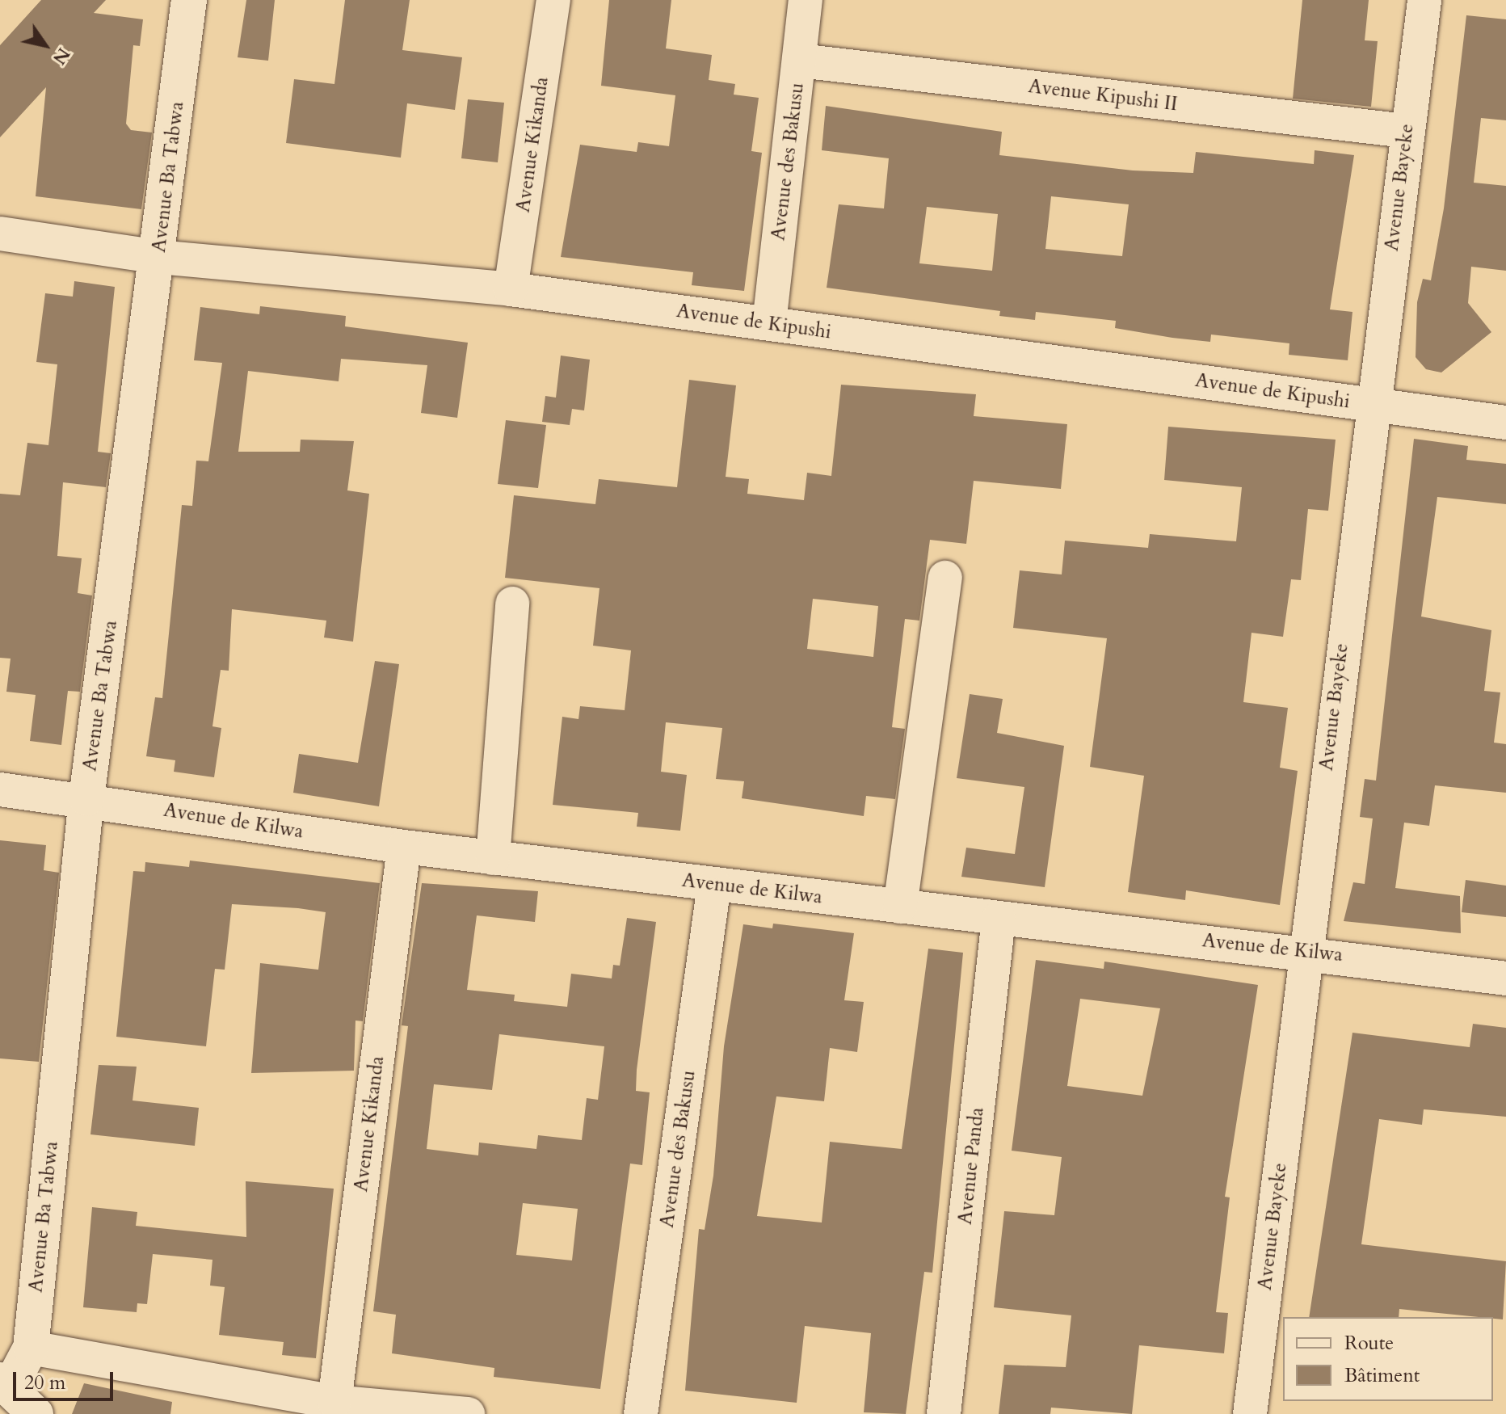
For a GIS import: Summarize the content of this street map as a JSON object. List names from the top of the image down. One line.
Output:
{"streets":{"street":["Avenue Kipushi II","Avenue Kikanda","Avenue des Bakusu","Avenue Ba Tabwa","Avenue Bayeke","Avenue de Kipushi","Avenue de Kilwa","Avenue Panda"]},"crossings":[["Avenue Kipushi II","Avenue des Bakusu"],["Avenue Kipushi II","Avenue Bayeke"],["Avenue Kikanda","Avenue de Kipushi"],["Avenue Kikanda","Avenue de Kilwa"],["Avenue des Bakusu","Avenue de Kipushi"],["Avenue des Bakusu","Avenue de Kilwa"],["Avenue Ba Tabwa","Avenue de Kipushi"],["Avenue Ba Tabwa","Avenue de Kilwa"],["Avenue Bayeke","Avenue de Kipushi"],["Avenue Bayeke","Avenue de Kilwa"],["Avenue de Kilwa","Avenue Panda"]],"legend":["Route","Bâtiment"],"scale_bar":"20 m","north":"bottom right"}
